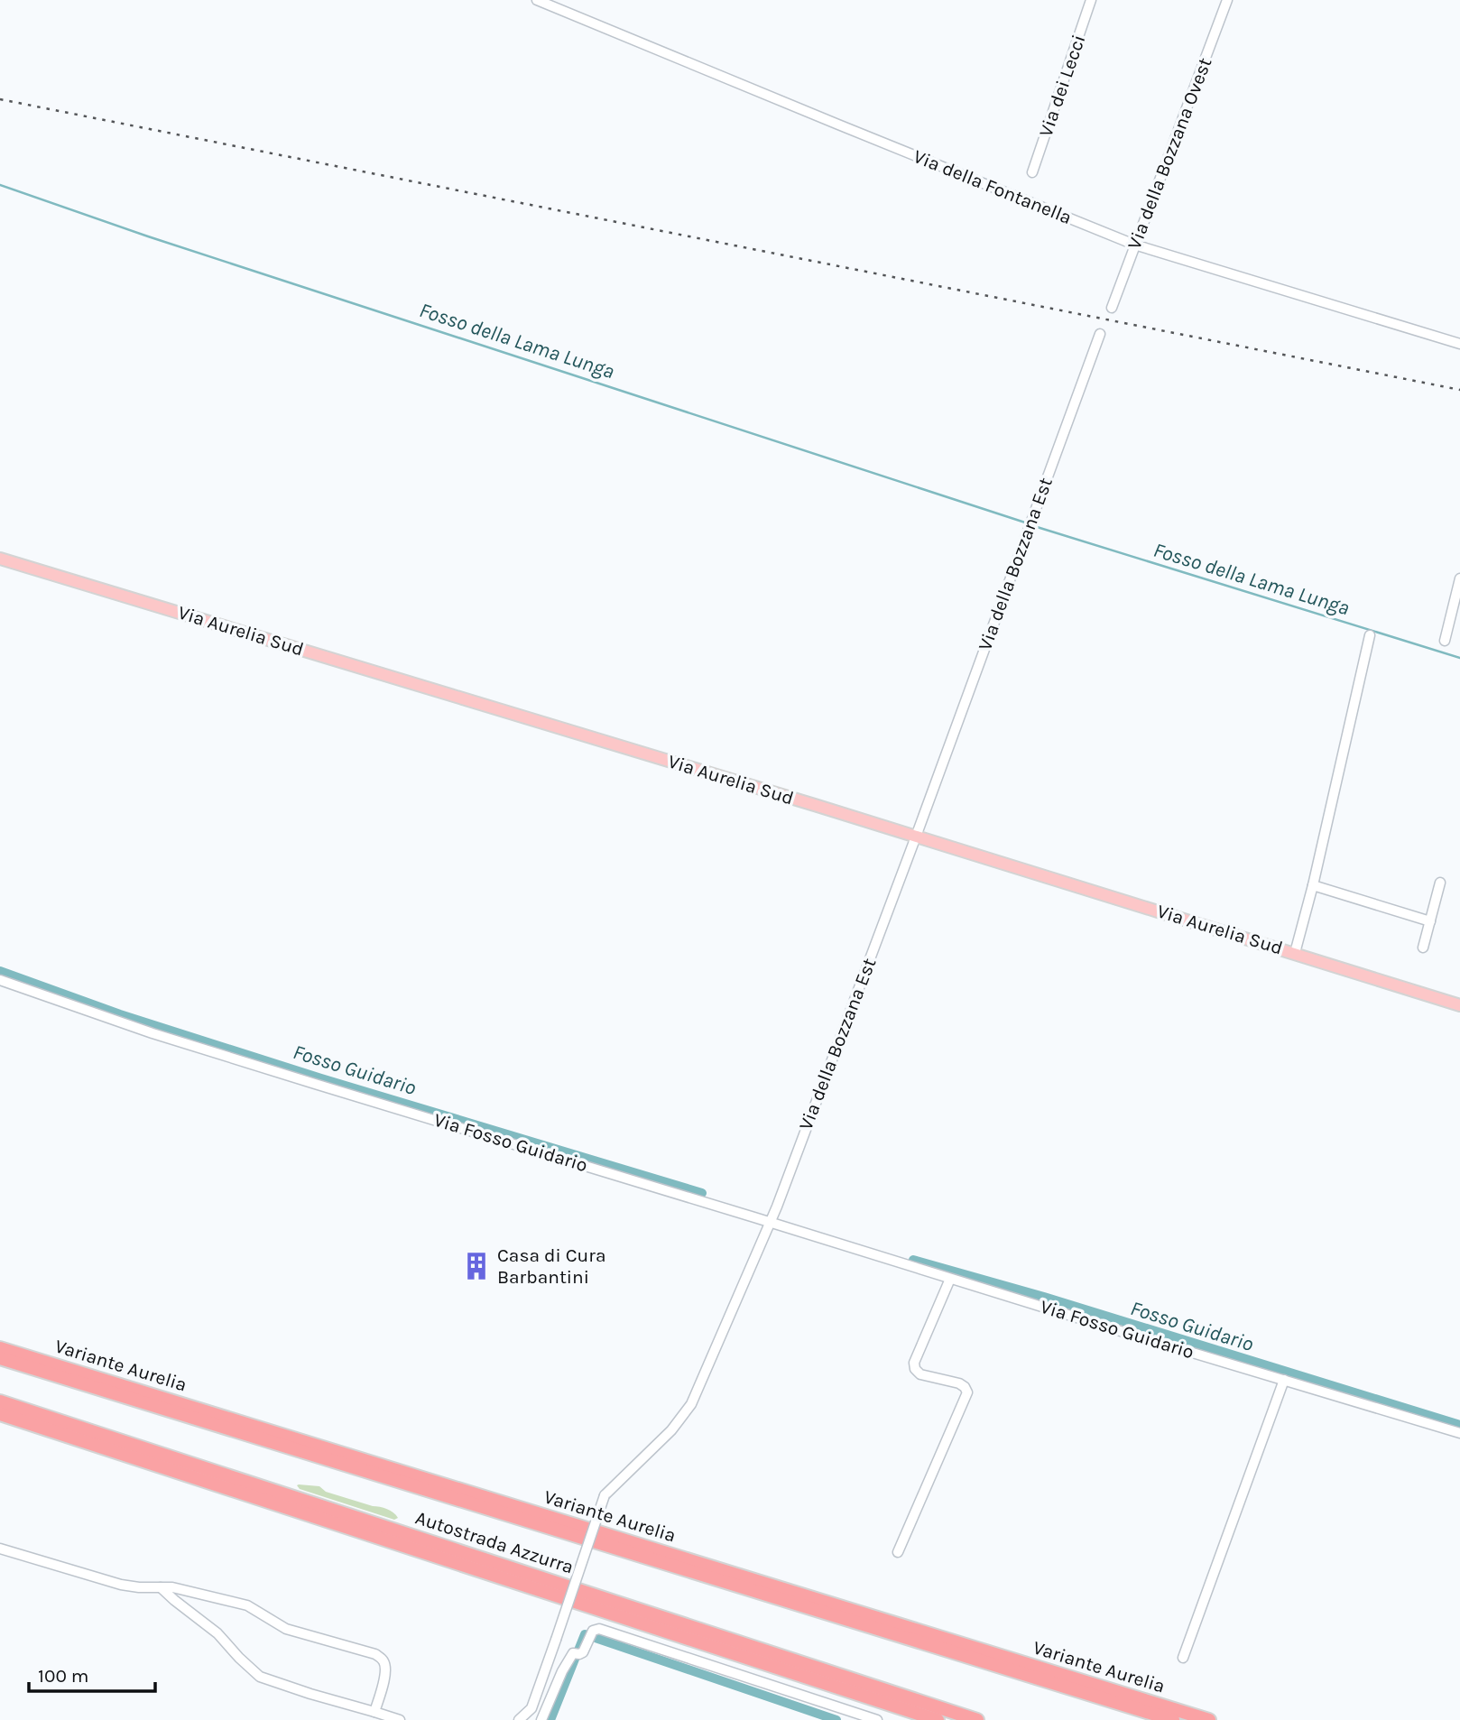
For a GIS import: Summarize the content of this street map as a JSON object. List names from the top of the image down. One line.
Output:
{"streets":{"highway":["Variante Aurelia","Autostrada Azzurra"],"main road":["Via Aurelia Sud"],"street":["Via dei Lecci","Via della Bozzana Ovest","Via della Fontanella","Via della Bozzana Est","Via Fosso Guidario"]},"crossings":[["Via della Bozzana Ovest","Via della Fontanella"],["Via della Bozzana Est","Via Aurelia Sud"],["Via della Bozzana Est","Via Fosso Guidario"]],"water":["Fosso della Lama Lunga","Fosso Guidario"],"places":{"building":["Casa di Cura Barbantini"]},"scale_bar":"100 m"}
